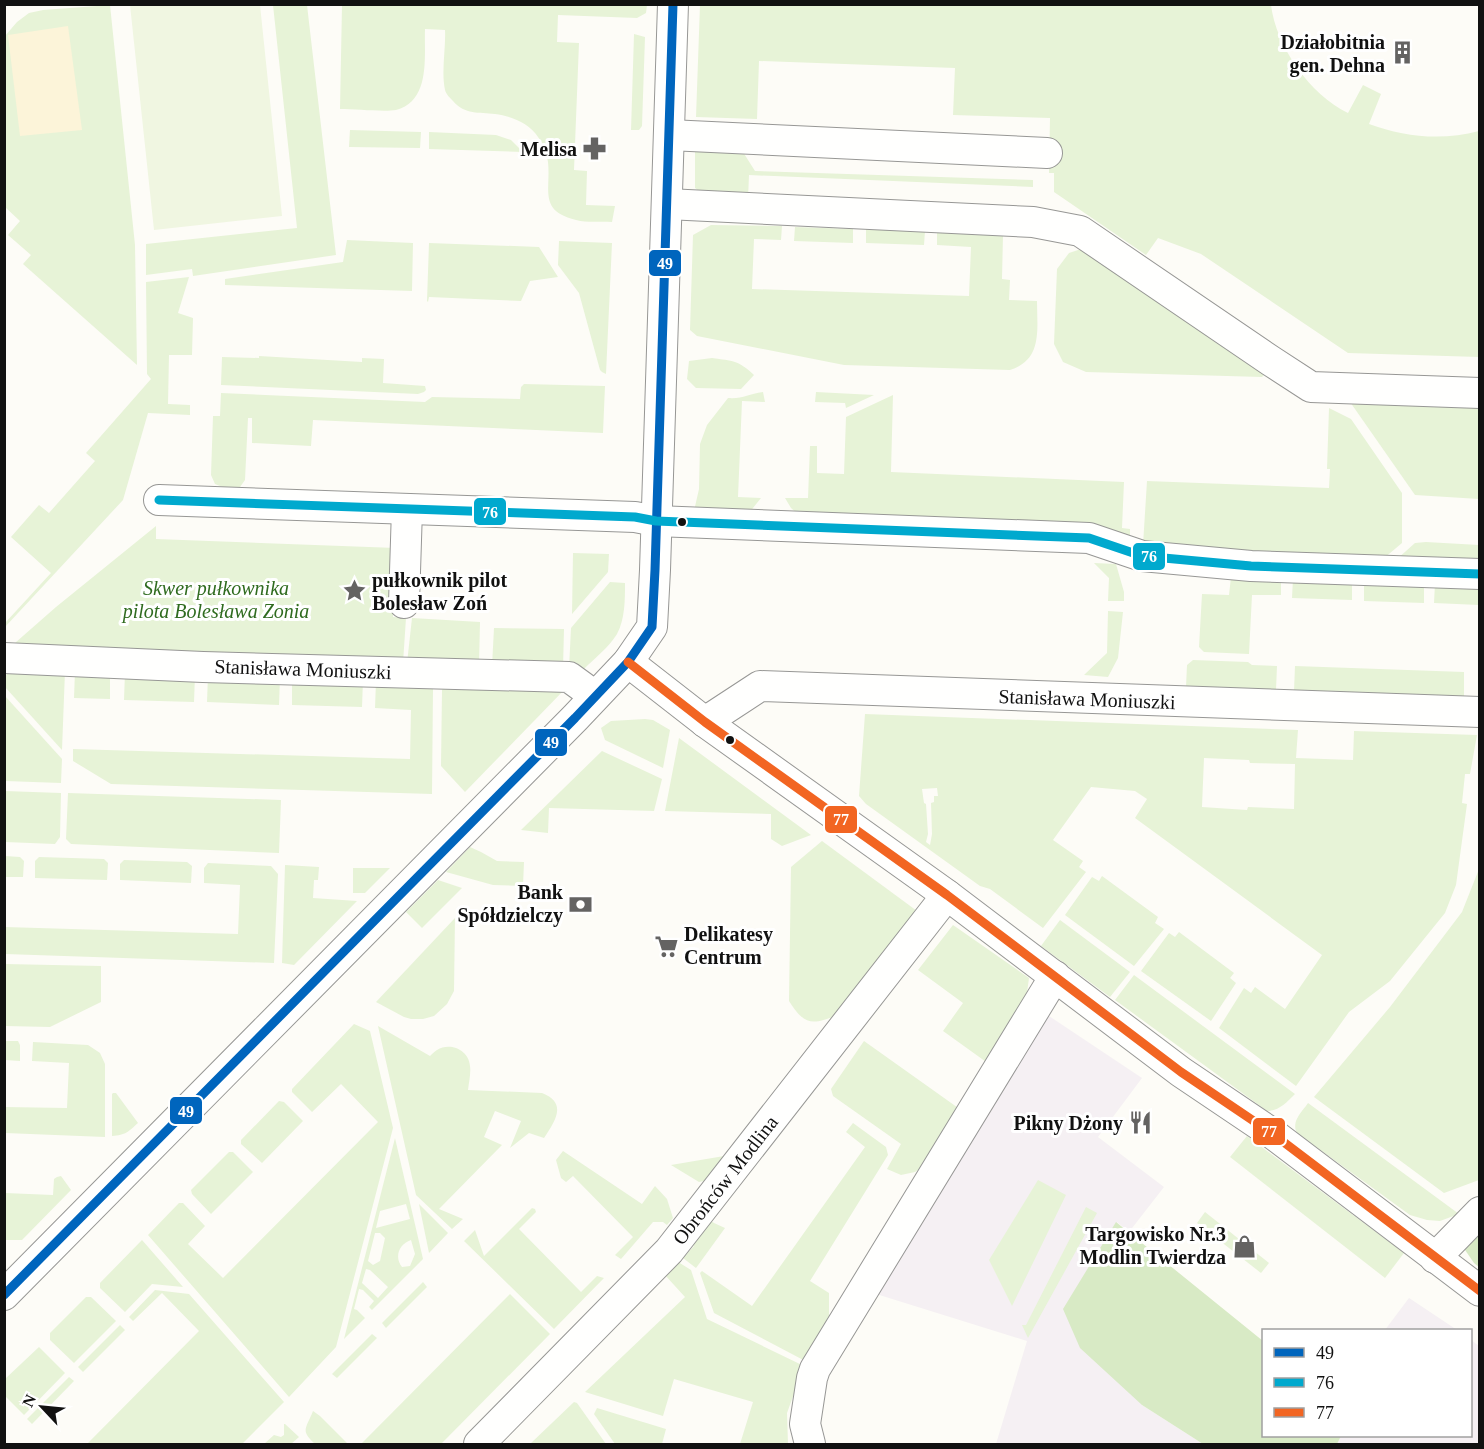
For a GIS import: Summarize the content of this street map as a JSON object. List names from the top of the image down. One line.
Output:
{"streets":{"street":["Stanisława Moniuszki","Obrońców Modlina"]},"parks":["Skwer pułkownika pilota Bolesława Zonia"],"places":{"building":["Działobitnia gen. Dehna"],"pharmacy":["Melisa"],"place":["pułkownik pilot Bolesław Zoń"],"bank":["Bank Spółdzielczy"],"supermarket":["Delikatesy Centrum"],"restaurant":["Pikny Dżony"],"shop":["Targowisko Nr.3 Modlin Twierdza"]},"lines":["transit line 49","transit line 76","transit line 77"],"legend":["49","76","77"],"north":"top left"}
